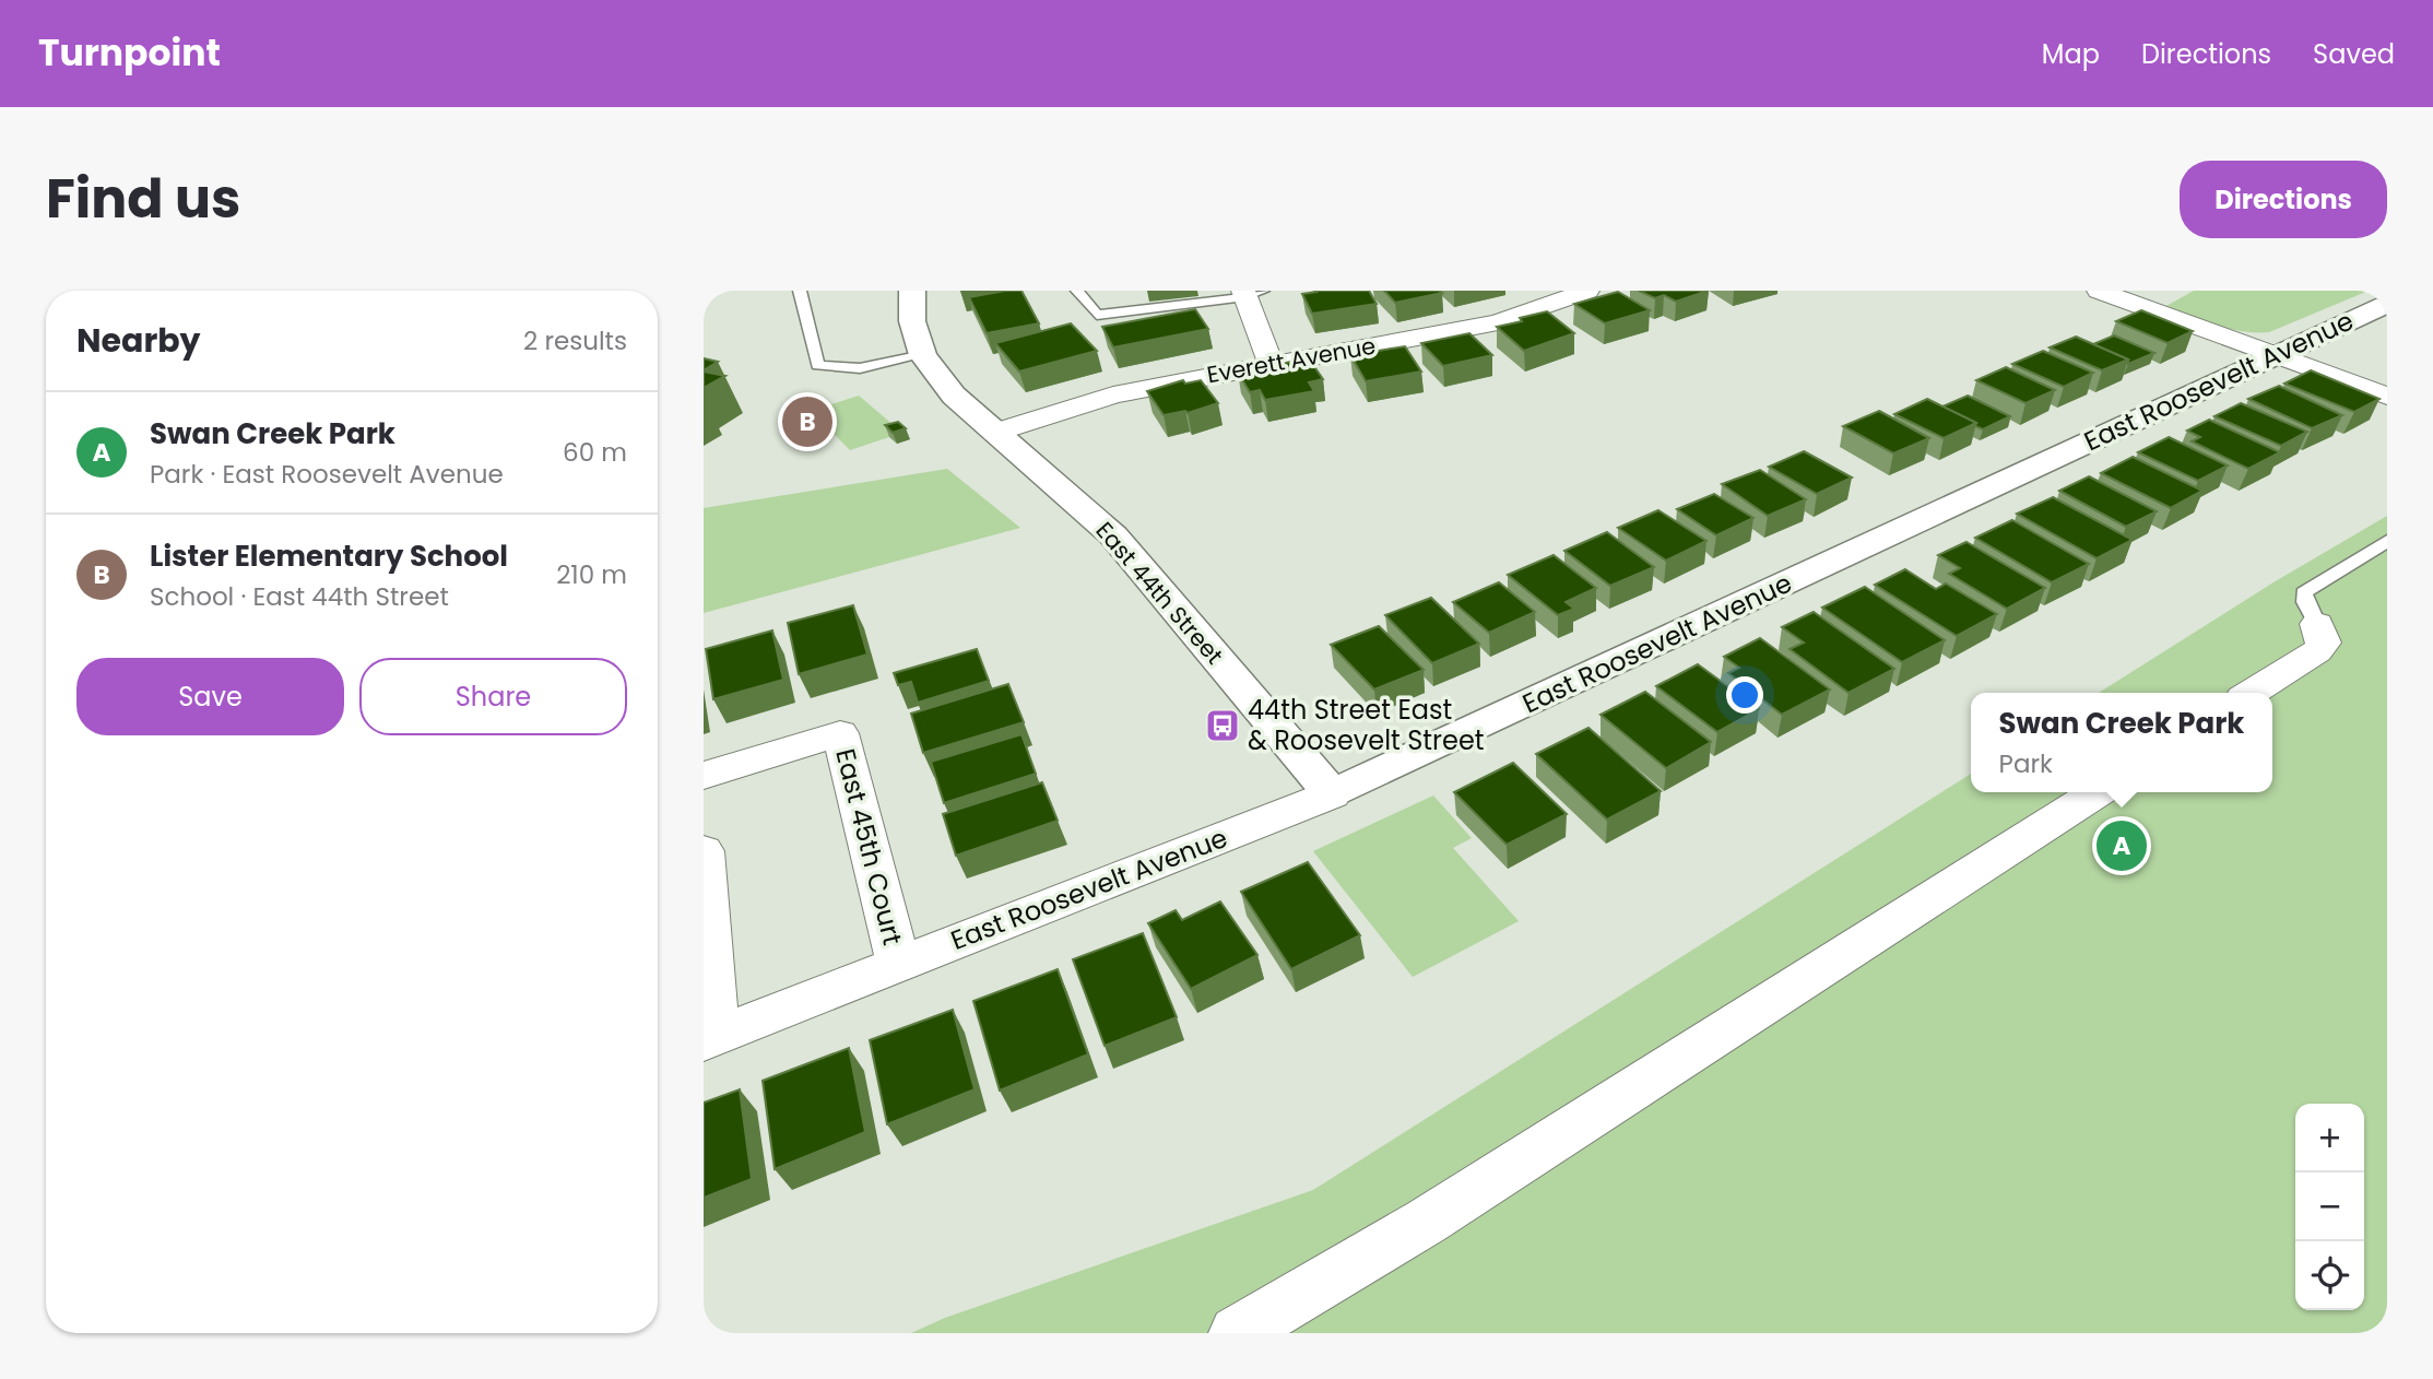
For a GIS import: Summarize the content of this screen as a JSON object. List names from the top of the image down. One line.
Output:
{"streets":{"street":["Everett Avenue","East Roosevelt Avenue","East 44th Street","East 45th Court"]},"crossings":[["Everett Avenue","East 44th Street"],["East Roosevelt Avenue","East 44th Street"],["East Roosevelt Avenue","East 45th Court"]],"places":{"bus stop":["44th Street East & Roosevelt Street"]},"page":{"header":"Turnpoint","nav":["Map","Directions","Saved"],"title":"Find us","buttons":["Directions",["Save","Share"]],"heading":["Nearby","2 results"],"list":[{"mark":"A","name":"Swan Creek Park","note":"Park · East Roosevelt Avenue","value":"60 m"},{"mark":"B","name":"Lister Elementary School","note":"School · East 44th Street","value":"210 m"}],"pins":["B","A"],"popup":["Swan Creek Park","Park"],"map_buttons":["+","−"]}}
